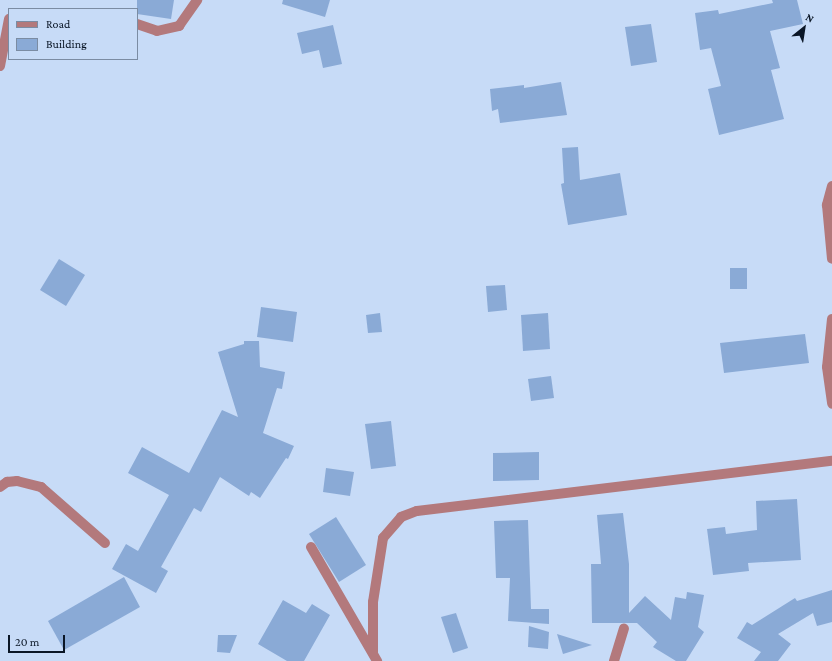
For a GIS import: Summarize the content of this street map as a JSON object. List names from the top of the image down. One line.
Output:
{"legend":["Road","Building"],"scale_bar":"20 m","north":"top right"}
